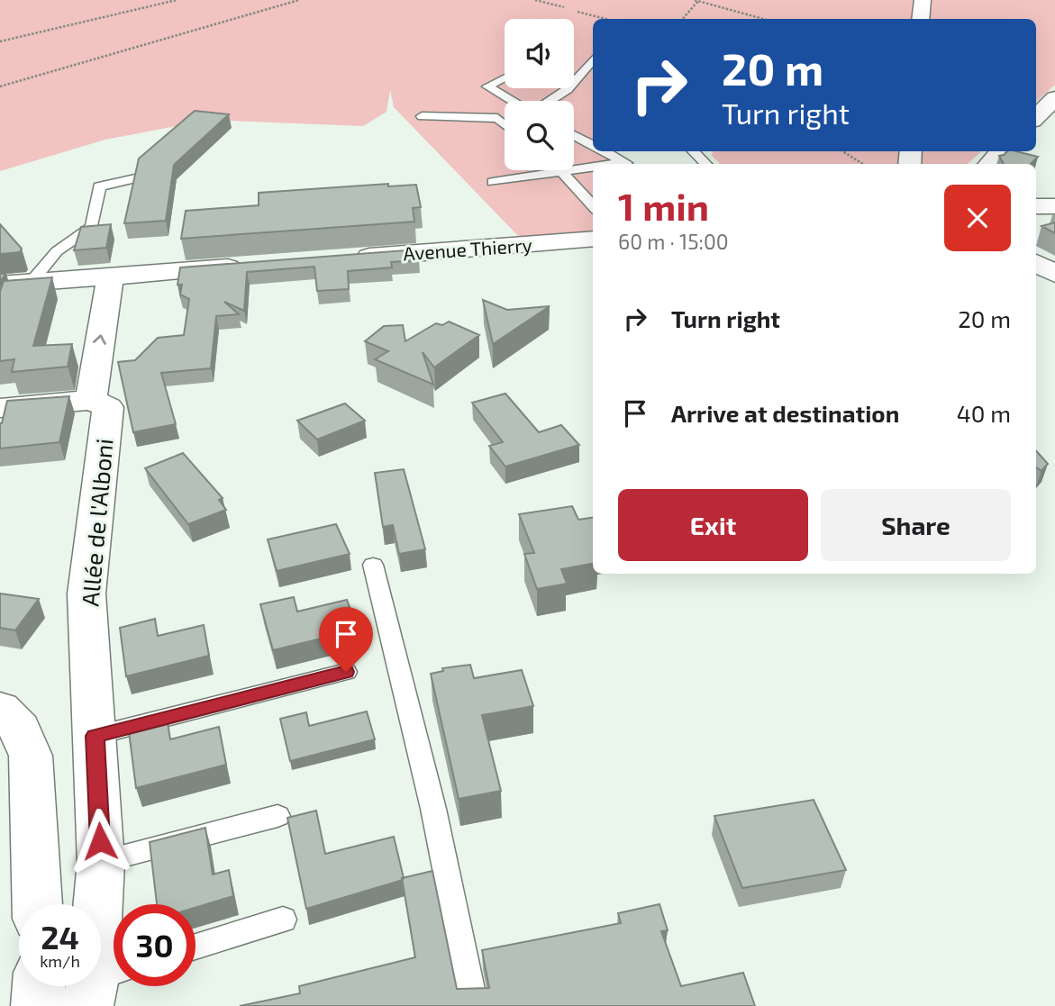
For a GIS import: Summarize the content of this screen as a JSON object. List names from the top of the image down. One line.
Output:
{"streets":{"street":["Avenue Thierry","Allée de l'Alboni"]},"page":{"turn":["20 m","Turn right"],"heading":["1 min","60 m · 15:00"],"list":[{"name":"Turn right","value":"20 m"},{"name":"Arrive at destination","value":"40 m"}],"buttons":["Exit","Share"],"speed":"24 km/h","limit":"30"}}
